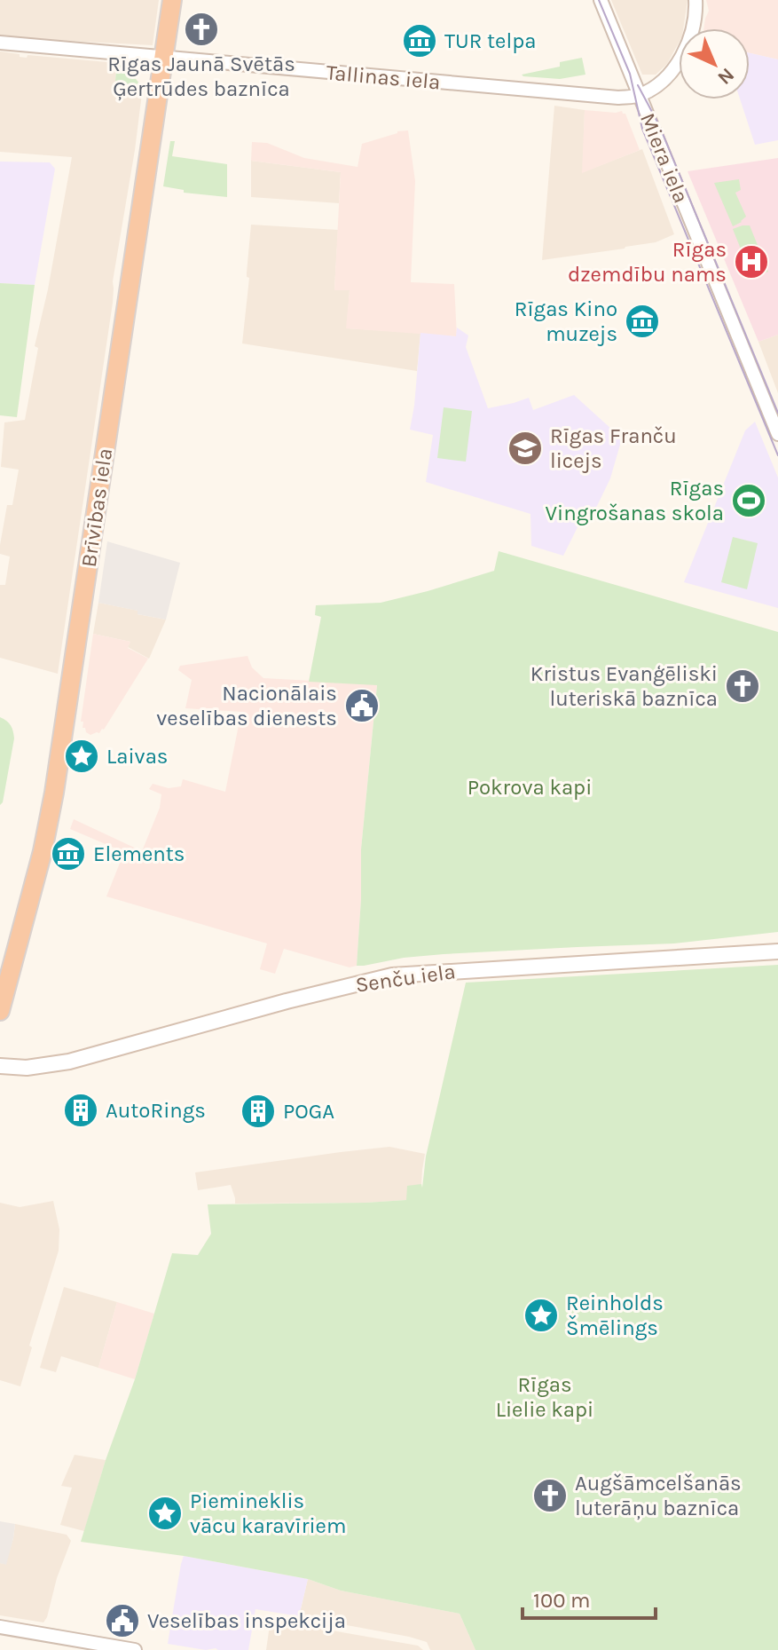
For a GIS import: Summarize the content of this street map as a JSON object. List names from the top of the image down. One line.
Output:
{"streets":{"highway":["Brīvības iela"],"main road":["Senču iela"],"street":["Tallinas iela","Miera iela"]},"crossings":[["Tallinas iela","Miera iela"],["Tallinas iela","Brīvības iela"]],"parks":["Pokrova kapi","Rīgas Lielie kapi"],"places":{"church":["Rīgas Jaunā Svētās Ģertrūdes baznīca","Kristus Evanģēliski luteriskā baznīca","Augšāmcelšanās luterāņu baznīca"],"museum":["TUR telpa","Rīgas Kino muzejs","Elements"],"hospital":["Rīgas dzemdību nams"],"school or university":["Rīgas Franču licejs"],"sports":["Rīgas Vingrošanas skola"],"public building":["Nacionālais veselības dienests","Veselības inspekcija"],"place":["Laivas","Reinholds Šmēlings","Piemineklis vācu karavīriem"],"building":["AutoRings","POGA"]},"scale_bar":"100 m","north":"bottom right"}
